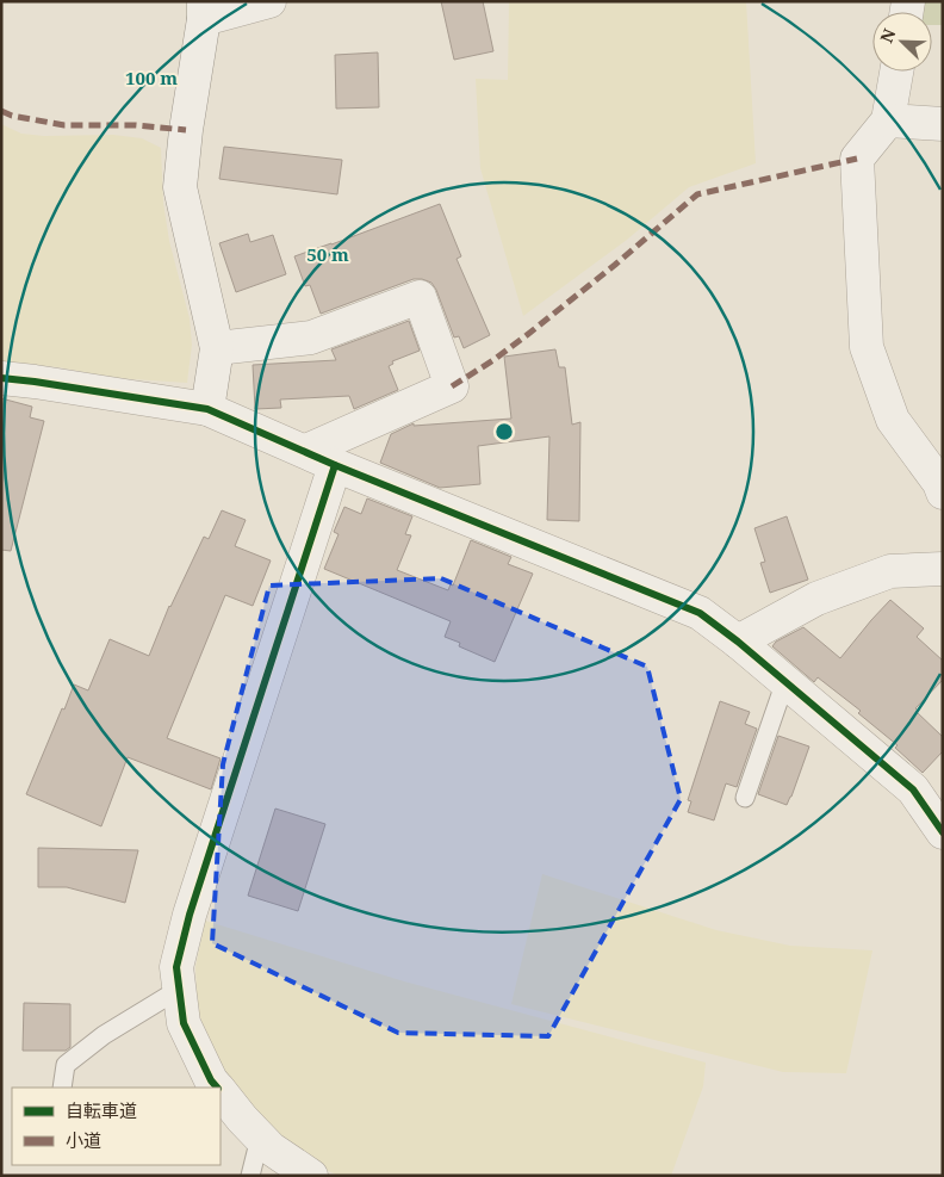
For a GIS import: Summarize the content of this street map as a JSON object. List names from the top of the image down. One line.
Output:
{"legend":["自転車道","小道"],"north":"top left","rings":["100 m","50 m"]}
